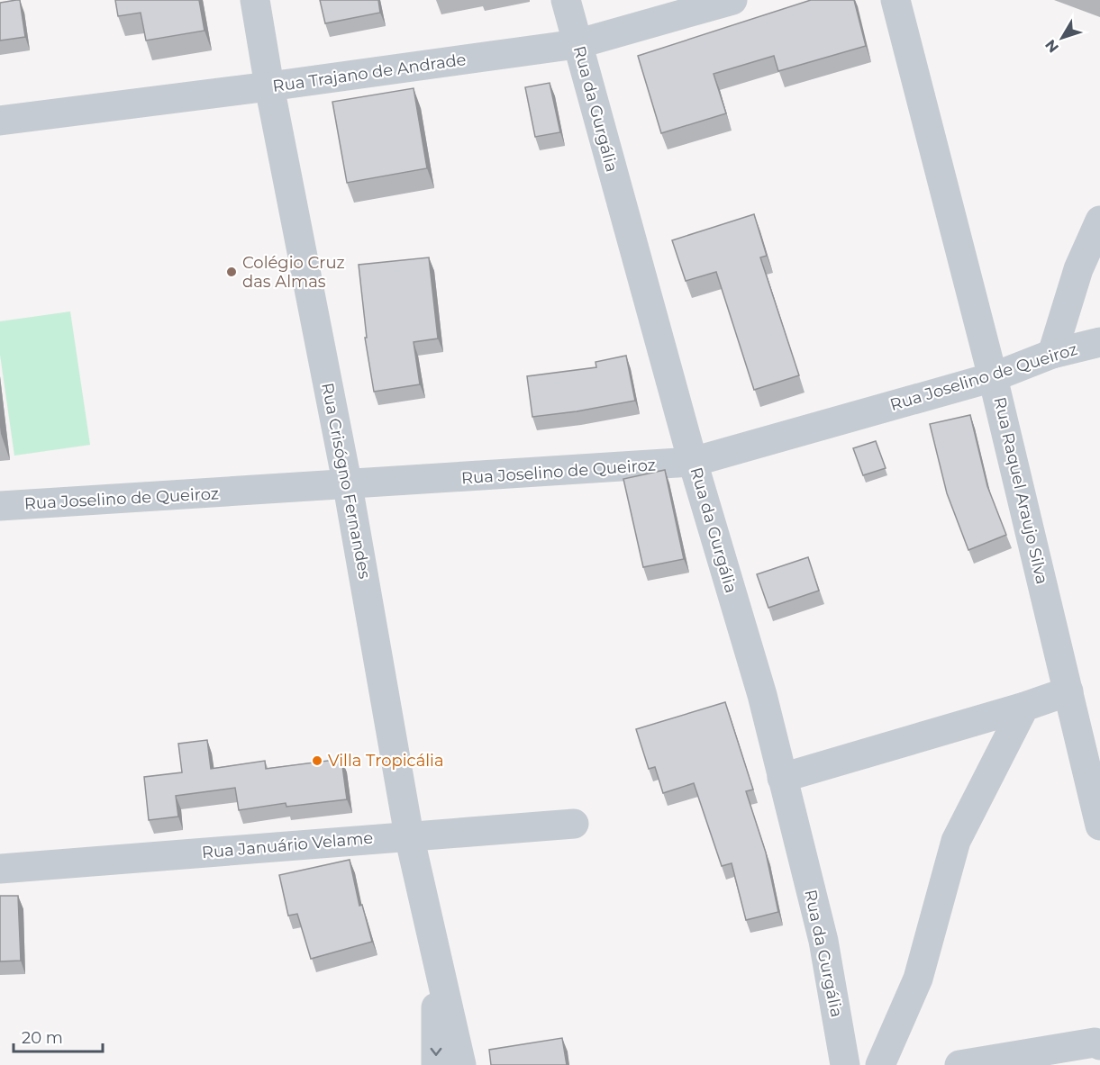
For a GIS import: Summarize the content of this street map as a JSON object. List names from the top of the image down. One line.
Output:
{"streets":{"street":["Rua Trajano de Andrade","Rua da Gurgália","Rua Joselino de Queiroz","Rua Crisógno Fernandes","Rua Raquel Araujo Silva","Rua Januário Velame"]},"crossings":[["Rua Trajano de Andrade","Rua da Gurgália"],["Rua Trajano de Andrade","Rua Crisógno Fernandes"],["Rua da Gurgália","Rua Joselino de Queiroz"],["Rua Joselino de Queiroz","Rua Crisógno Fernandes"],["Rua Joselino de Queiroz","Rua Raquel Araujo Silva"],["Rua Crisógno Fernandes","Rua Januário Velame"]],"places":["Colégio Cruz das Almas","Villa Tropicália"],"scale_bar":"20 m","north":"bottom left"}
